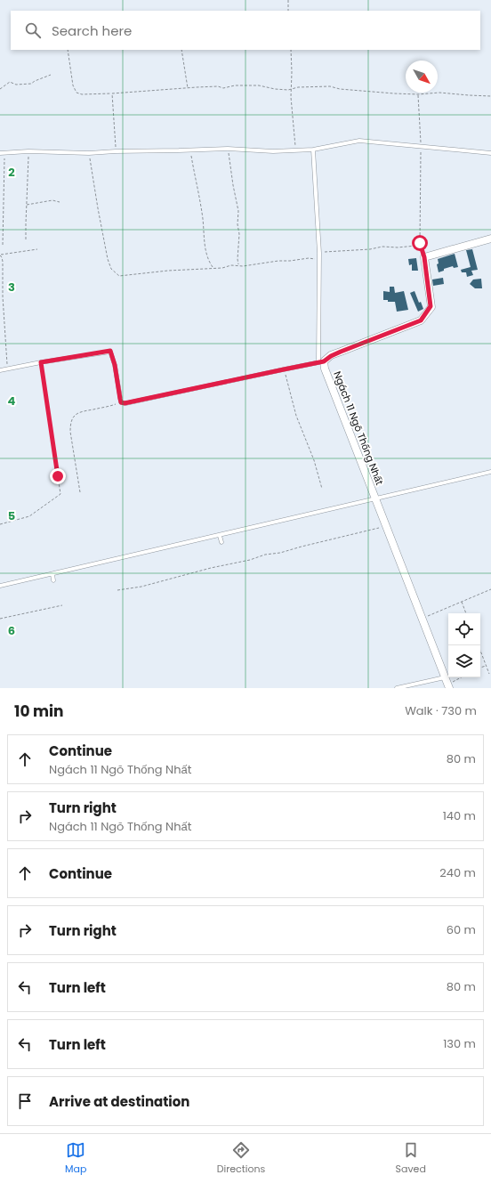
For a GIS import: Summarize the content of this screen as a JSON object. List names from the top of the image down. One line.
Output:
{"streets":{"street":["Ngách 11 Ngõ Thống Nhất"]},"north":"bottom right","page":{"search":"Search here","heading":["10 min","Walk · 730 m"],"list":[["Continue","Ngách 11 Ngõ Thống Nhất","80 m"],["Turn right","Ngách 11 Ngõ Thống Nhất","140 m"],["Continue","240 m"],["Turn right","60 m"],["Turn left","80 m"],["Turn left","130 m"],"Arrive at destination"],"nav":["Map","Directions","Saved"]},"grid":{"rows":["2","3","4","5","6"]}}
